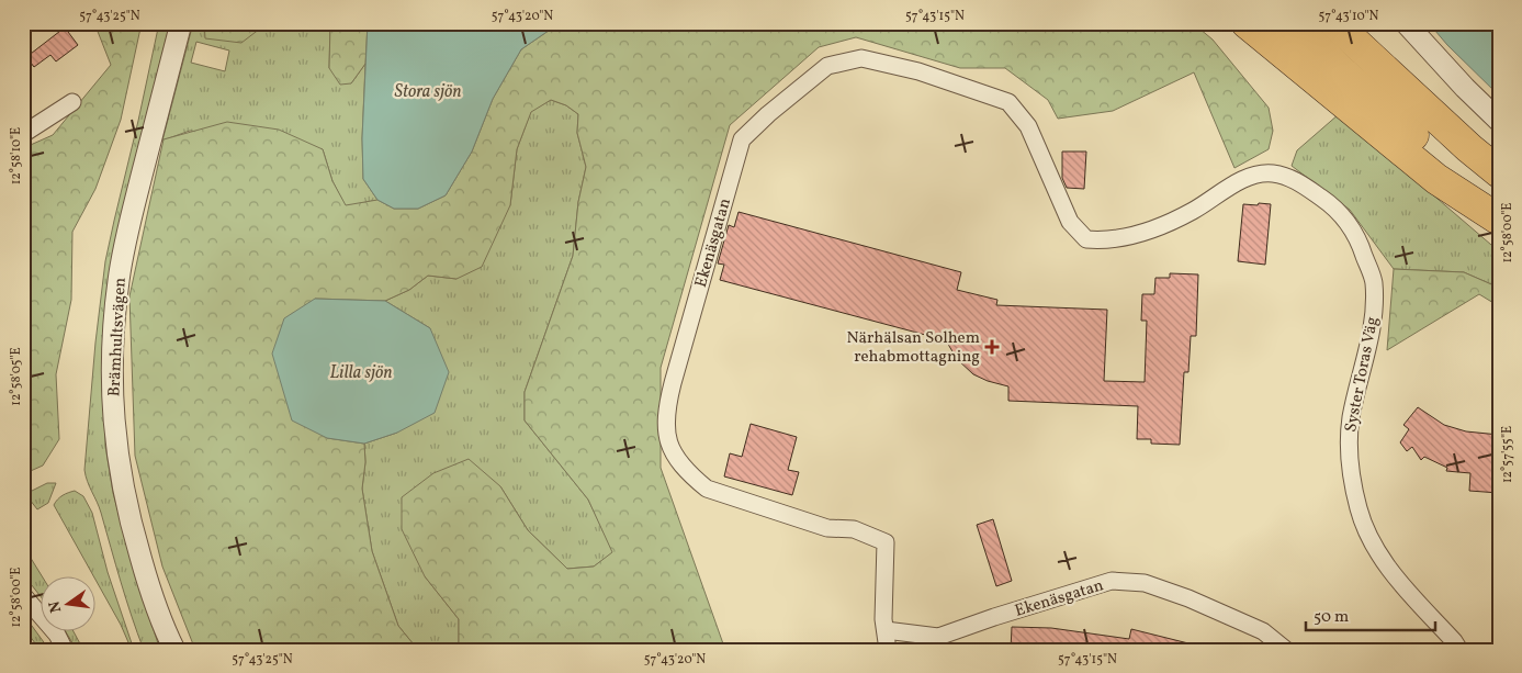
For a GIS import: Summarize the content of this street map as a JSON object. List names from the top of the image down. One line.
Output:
{"streets":{"street":["Ekenäsgatan","Brämhultsvägen","Syster Toras Väg"]},"crossings":[["Ekenäsgatan","Syster Toras Väg"]],"water":["Stora sjön","Lilla sjön"],"places":{"health":["Närhälsan Solhem rehabmottagning"]},"scale_bar":"50 m","north":"left","coordinates":["57°43'25\"N","57°43'20\"N","57°43'15\"N","57°43'10\"N","12°58'10\"E","12°58'00\"E","12°58'05\"E","12°57'55\"E"]}
